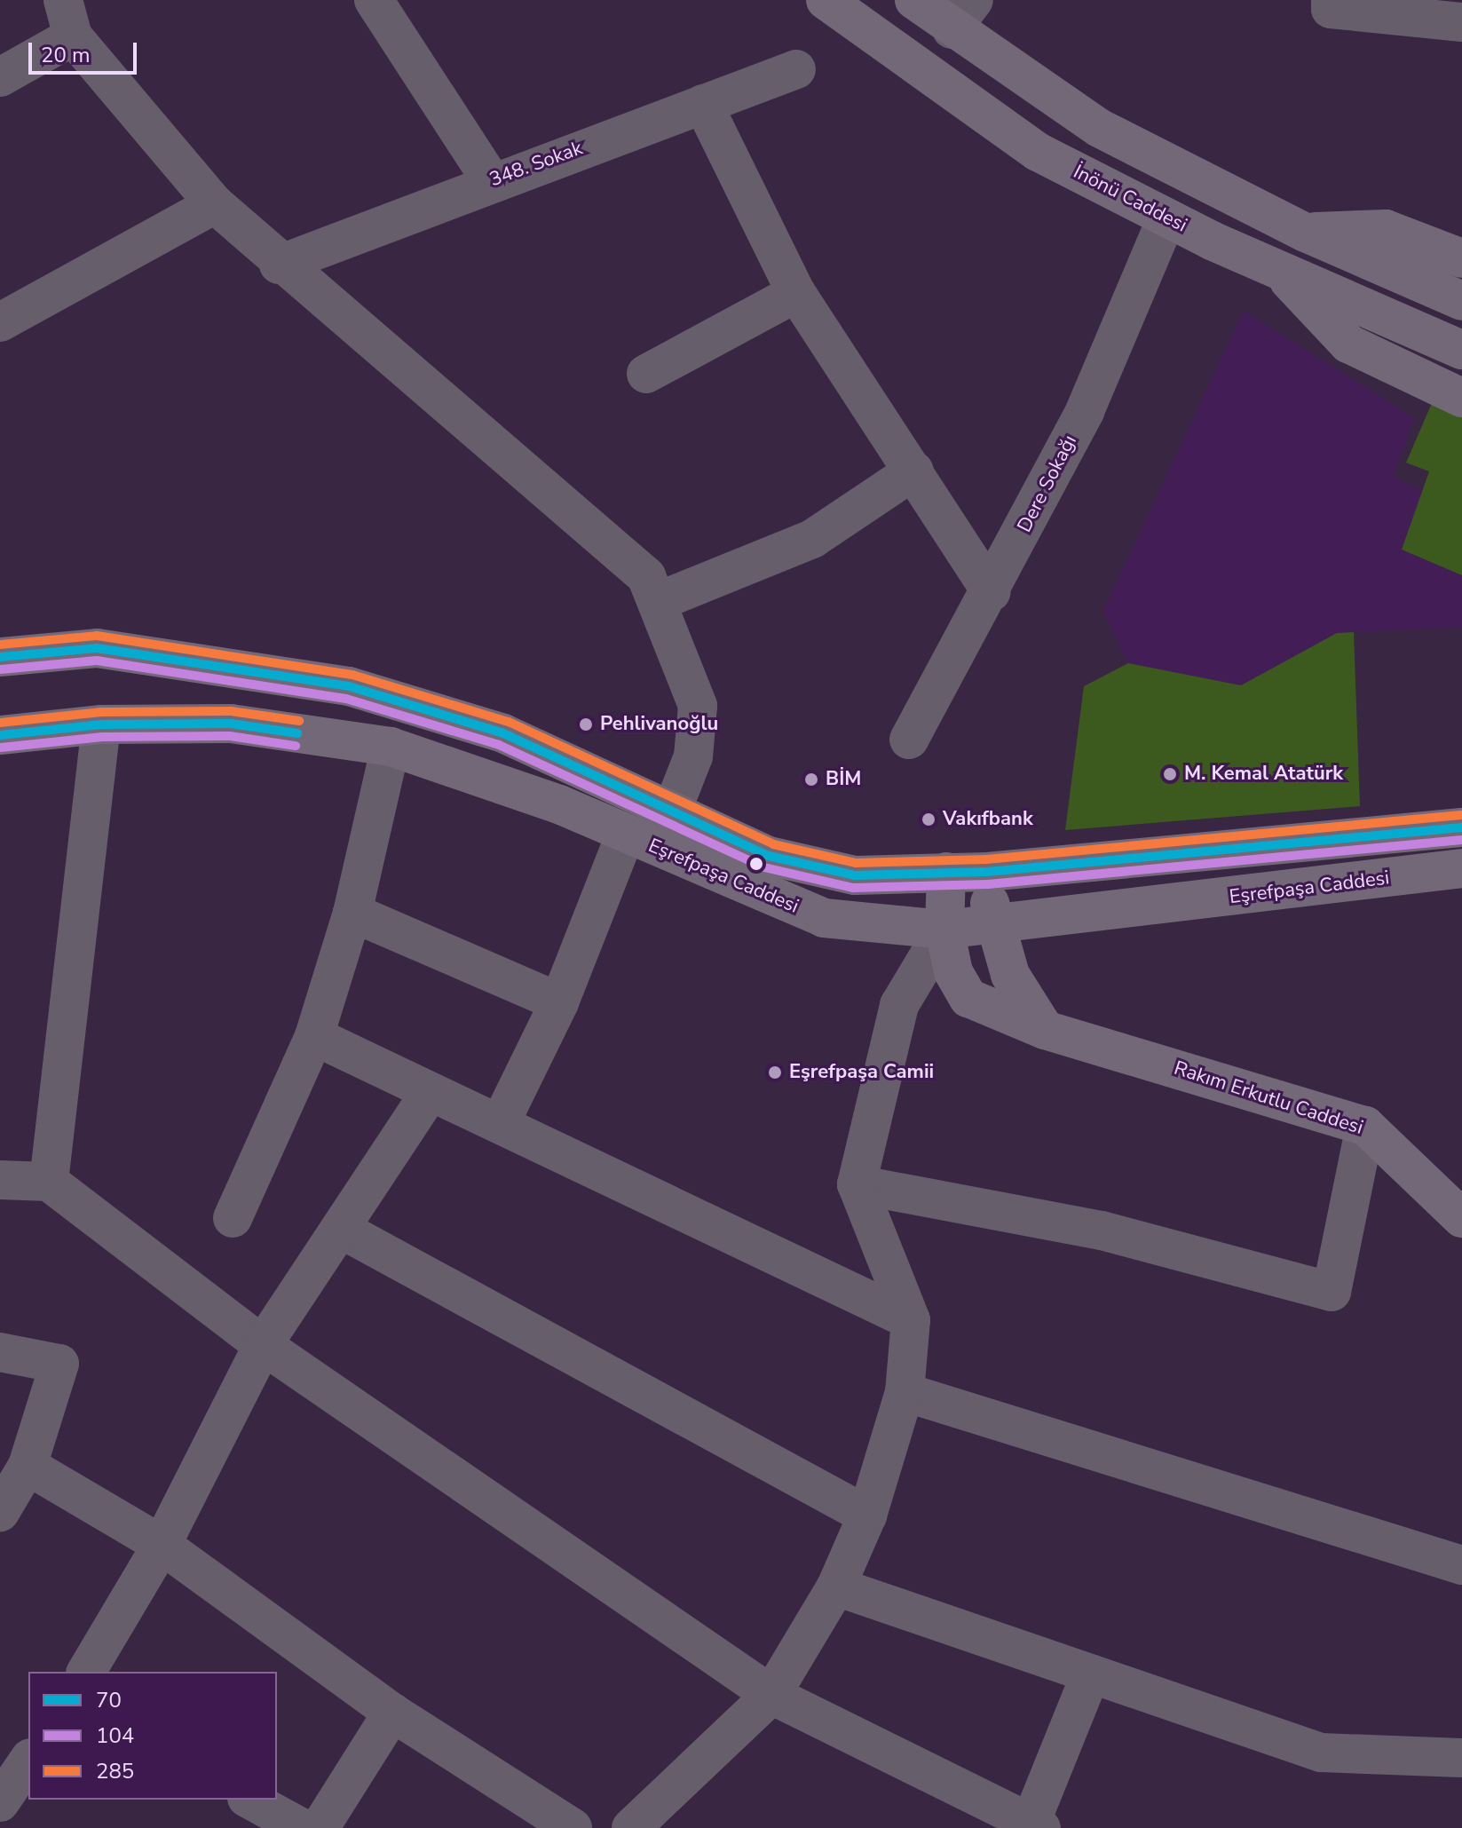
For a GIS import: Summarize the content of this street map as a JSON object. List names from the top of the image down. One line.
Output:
{"streets":{"main road":["İnönü Caddesi","Eşrefpaşa Caddesi","Rakım Erkutlu Caddesi"],"street":["348. Sokak","Dere Sokağı"]},"crossings":[["İnönü Caddesi","Dere Sokağı"],["Eşrefpaşa Caddesi","Rakım Erkutlu Caddesi"]],"places":["Pehlivanoğlu","M. Kemal Atatürk","BİM","Vakıfbank","Eşrefpaşa Camii"],"lines":["transit line 285","transit line 70","transit line 104"],"legend":["70","104","285"],"scale_bar":"20 m"}
